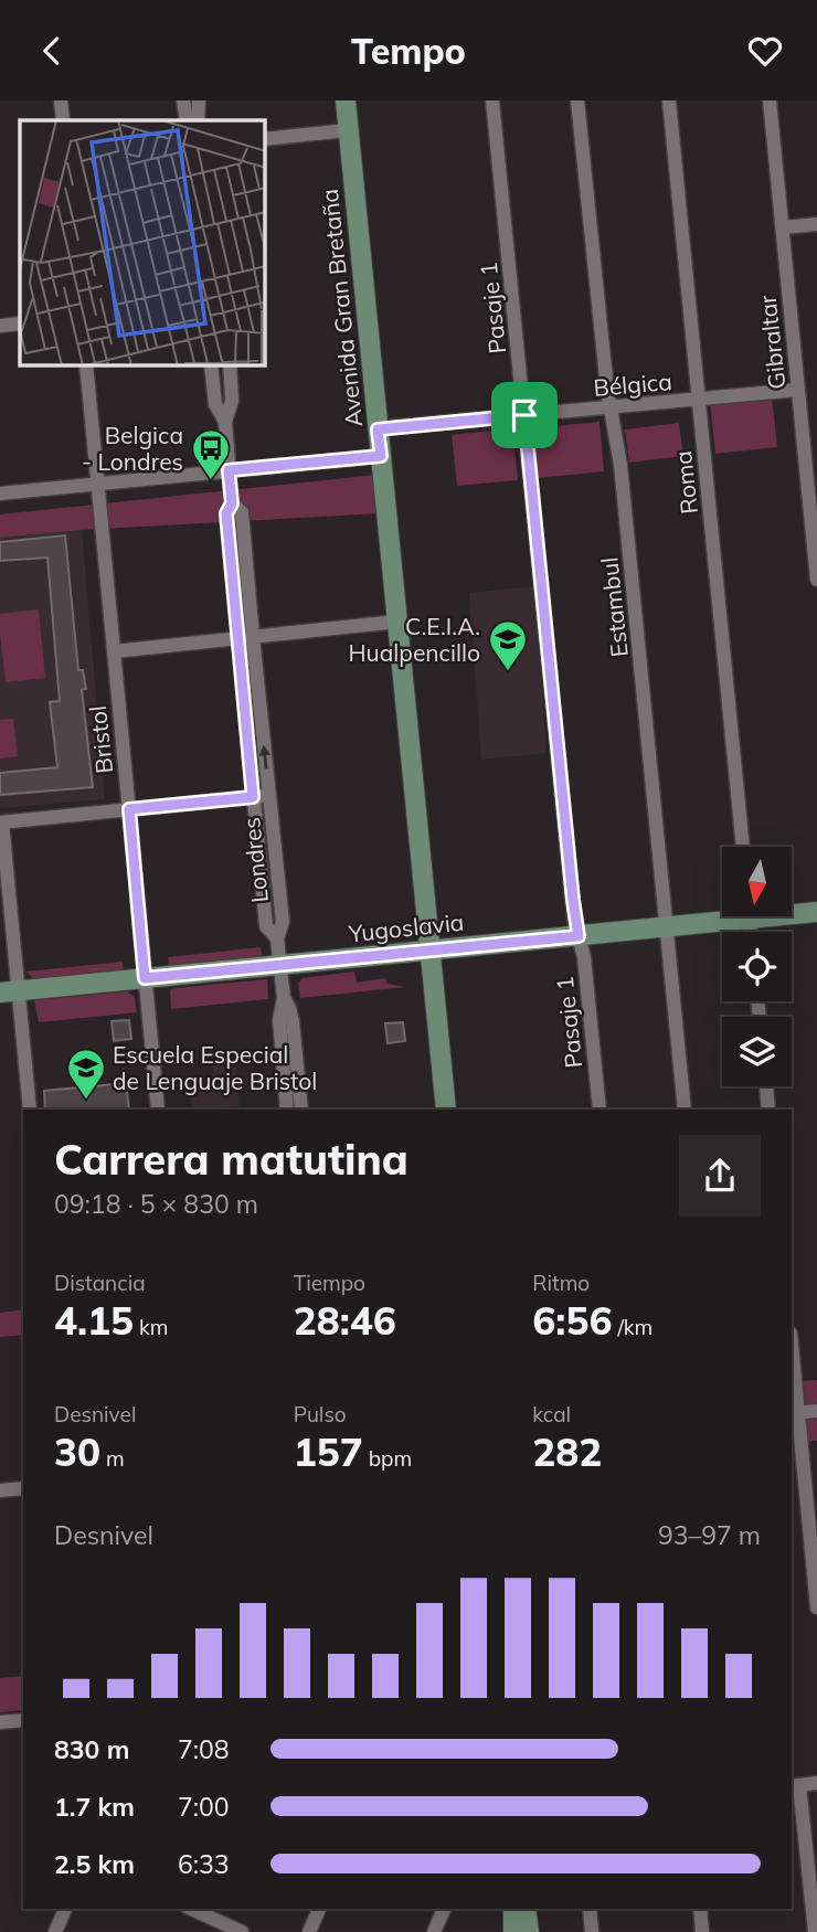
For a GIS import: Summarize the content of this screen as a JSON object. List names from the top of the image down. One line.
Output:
{"streets":{"main road":["Avenida Gran Bretaña","Yugoslavia"],"street":["Pasaje 1","Gibraltar","Bélgica","Roma","Estambul","Bristol","Londres"]},"crossings":[["Avenida Gran Bretaña","Bélgica"],["Avenida Gran Bretaña","Yugoslavia"],["Pasaje 1","Bélgica"],["Pasaje 1","Yugoslavia"],["Gibraltar","Bélgica"],["Bélgica","Roma"],["Bélgica","Estambul"],["Estambul","Yugoslavia"],["Bristol","Yugoslavia"],["Londres","Yugoslavia"]],"places":{"bus stop":["Belgica - Londres"],"school or university":["C.E.I.A. Hualpencillo","Escuela Especial de Lenguaje Bristol"]},"north":"bottom","page":{"header":"Tempo","heading":["Carrera matutina","09:18 · 5 × 830 m"],"stats":[["Distancia","4.15 km"],["Tiempo","28:46"],["Ritmo","6:56 /km"],["Desnivel","30 m"],["Pulso","157 bpm"],["kcal","282"]],"chart":["Desnivel","93–97 m"],"list":[{"name":"830 m","note":"7:08"},{"name":"1.7 km","note":"7:00"},{"name":"2.5 km","note":"6:33"}]}}
